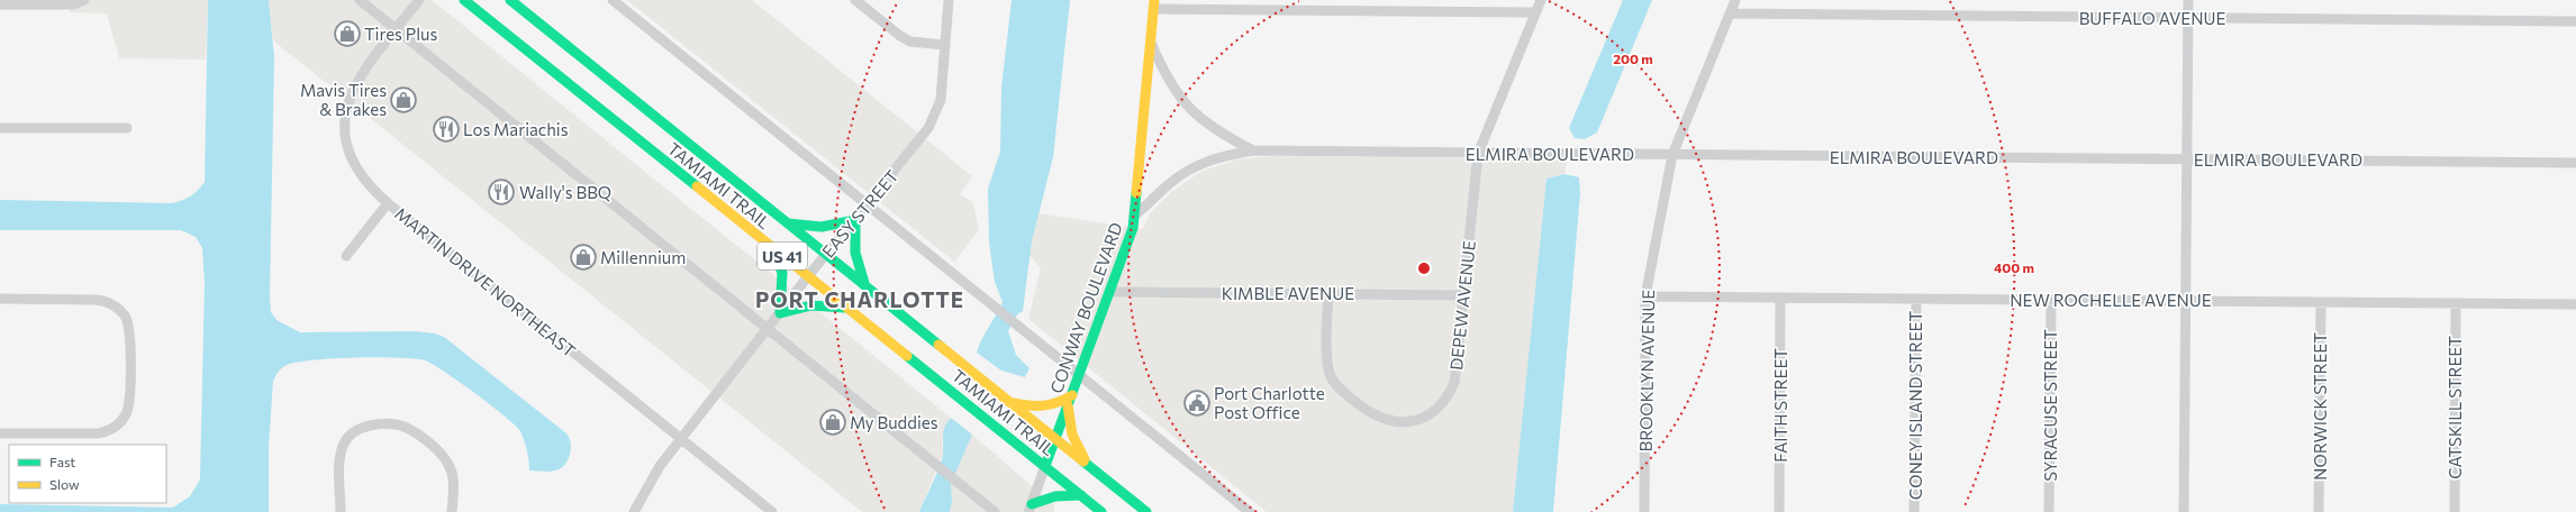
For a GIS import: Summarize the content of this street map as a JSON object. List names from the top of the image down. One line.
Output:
{"streets":{"main road":["TAMIAMI TRAIL","US 41","CONWAY BOULEVARD"],"street":["BUFFALO AVENUE","ELMIRA BOULEVARD","EASY STREET","MARTIN DRIVE NORTHEAST","KIMBLE AVENUE","NEW ROCHELLE AVENUE","DEPEW AVENUE","BROOKLYN AVENUE","FAITH STREET","CONEY ISLAND STREET","SYRACUSE STREET","NORWICK STREET","CATSKILL STREET"]},"crossings":[["BUFFALO AVENUE","BROOKLYN AVENUE"],["ELMIRA BOULEVARD","DEPEW AVENUE"],["ELMIRA BOULEVARD","CONWAY BOULEVARD"],["ELMIRA BOULEVARD","BROOKLYN AVENUE"],["TAMIAMI TRAIL","EASY STREET"],["TAMIAMI TRAIL","CONWAY BOULEVARD"],["EASY STREET","MARTIN DRIVE NORTHEAST"],["KIMBLE AVENUE","DEPEW AVENUE"],["KIMBLE AVENUE","CONWAY BOULEVARD"],["NEW ROCHELLE AVENUE","BROOKLYN AVENUE"],["NEW ROCHELLE AVENUE","FAITH STREET"],["NEW ROCHELLE AVENUE","CONEY ISLAND STREET"],["NEW ROCHELLE AVENUE","SYRACUSE STREET"],["NEW ROCHELLE AVENUE","NORWICK STREET"],["NEW ROCHELLE AVENUE","CATSKILL STREET"]],"districts":["PORT CHARLOTTE"],"places":{"shop":["Tires Plus","Mavis Tires & Brakes","Millennium","My Buddies"],"restaurant":["Los Mariachis","Wally's BBQ"],"public building":["Port Charlotte Post Office"]},"legend":["Fast","Slow"],"rings":["200 m","400 m"]}
